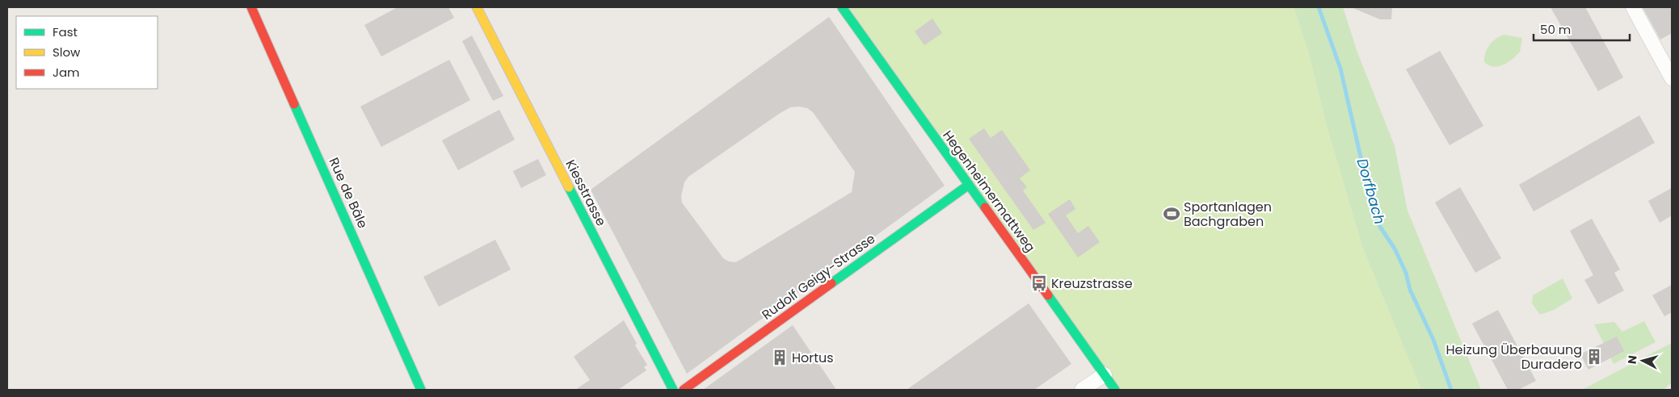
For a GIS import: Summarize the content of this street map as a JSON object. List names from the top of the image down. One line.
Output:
{"streets":{"street":["Hegenheimermattweg","Rue de Bâle","Kiesstrasse","Rudolf Geigy-Strasse"]},"crossings":[["Hegenheimermattweg","Rudolf Geigy-Strasse"]],"water":["Dorfbach"],"places":{"sports":["Sportanlagen Bachgraben"],"bus stop":["Kreuzstrasse"],"building":["Heizung Überbauung Duradero","Hortus"]},"legend":["Fast","Slow","Jam"],"scale_bar":"50 m","north":"left"}
